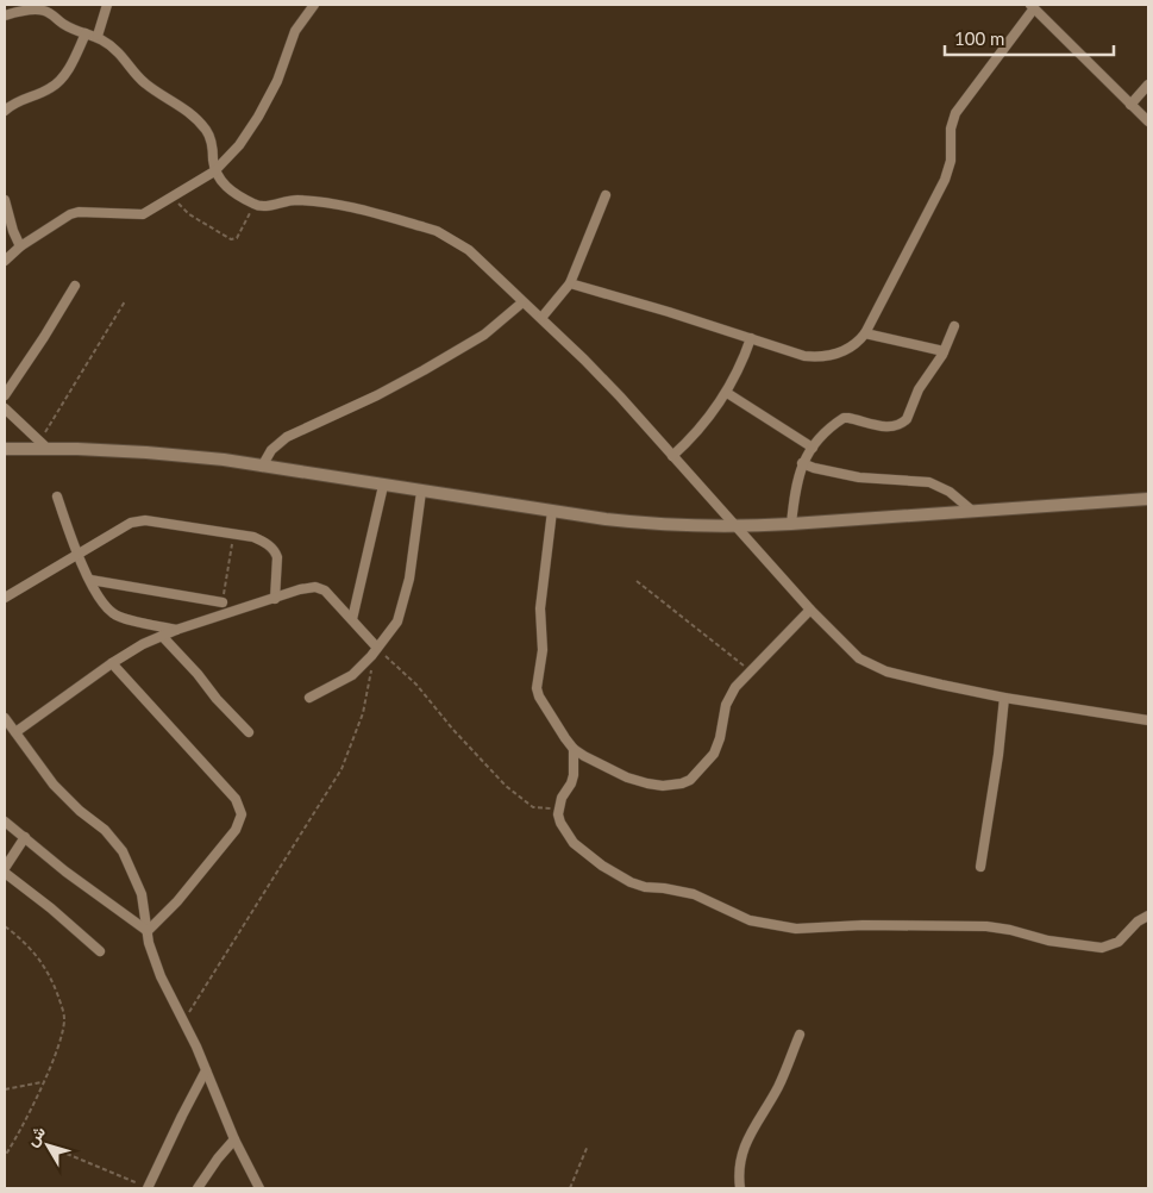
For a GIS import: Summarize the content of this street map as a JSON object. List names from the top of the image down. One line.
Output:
{"scale_bar":"100 m","north":"top left"}
